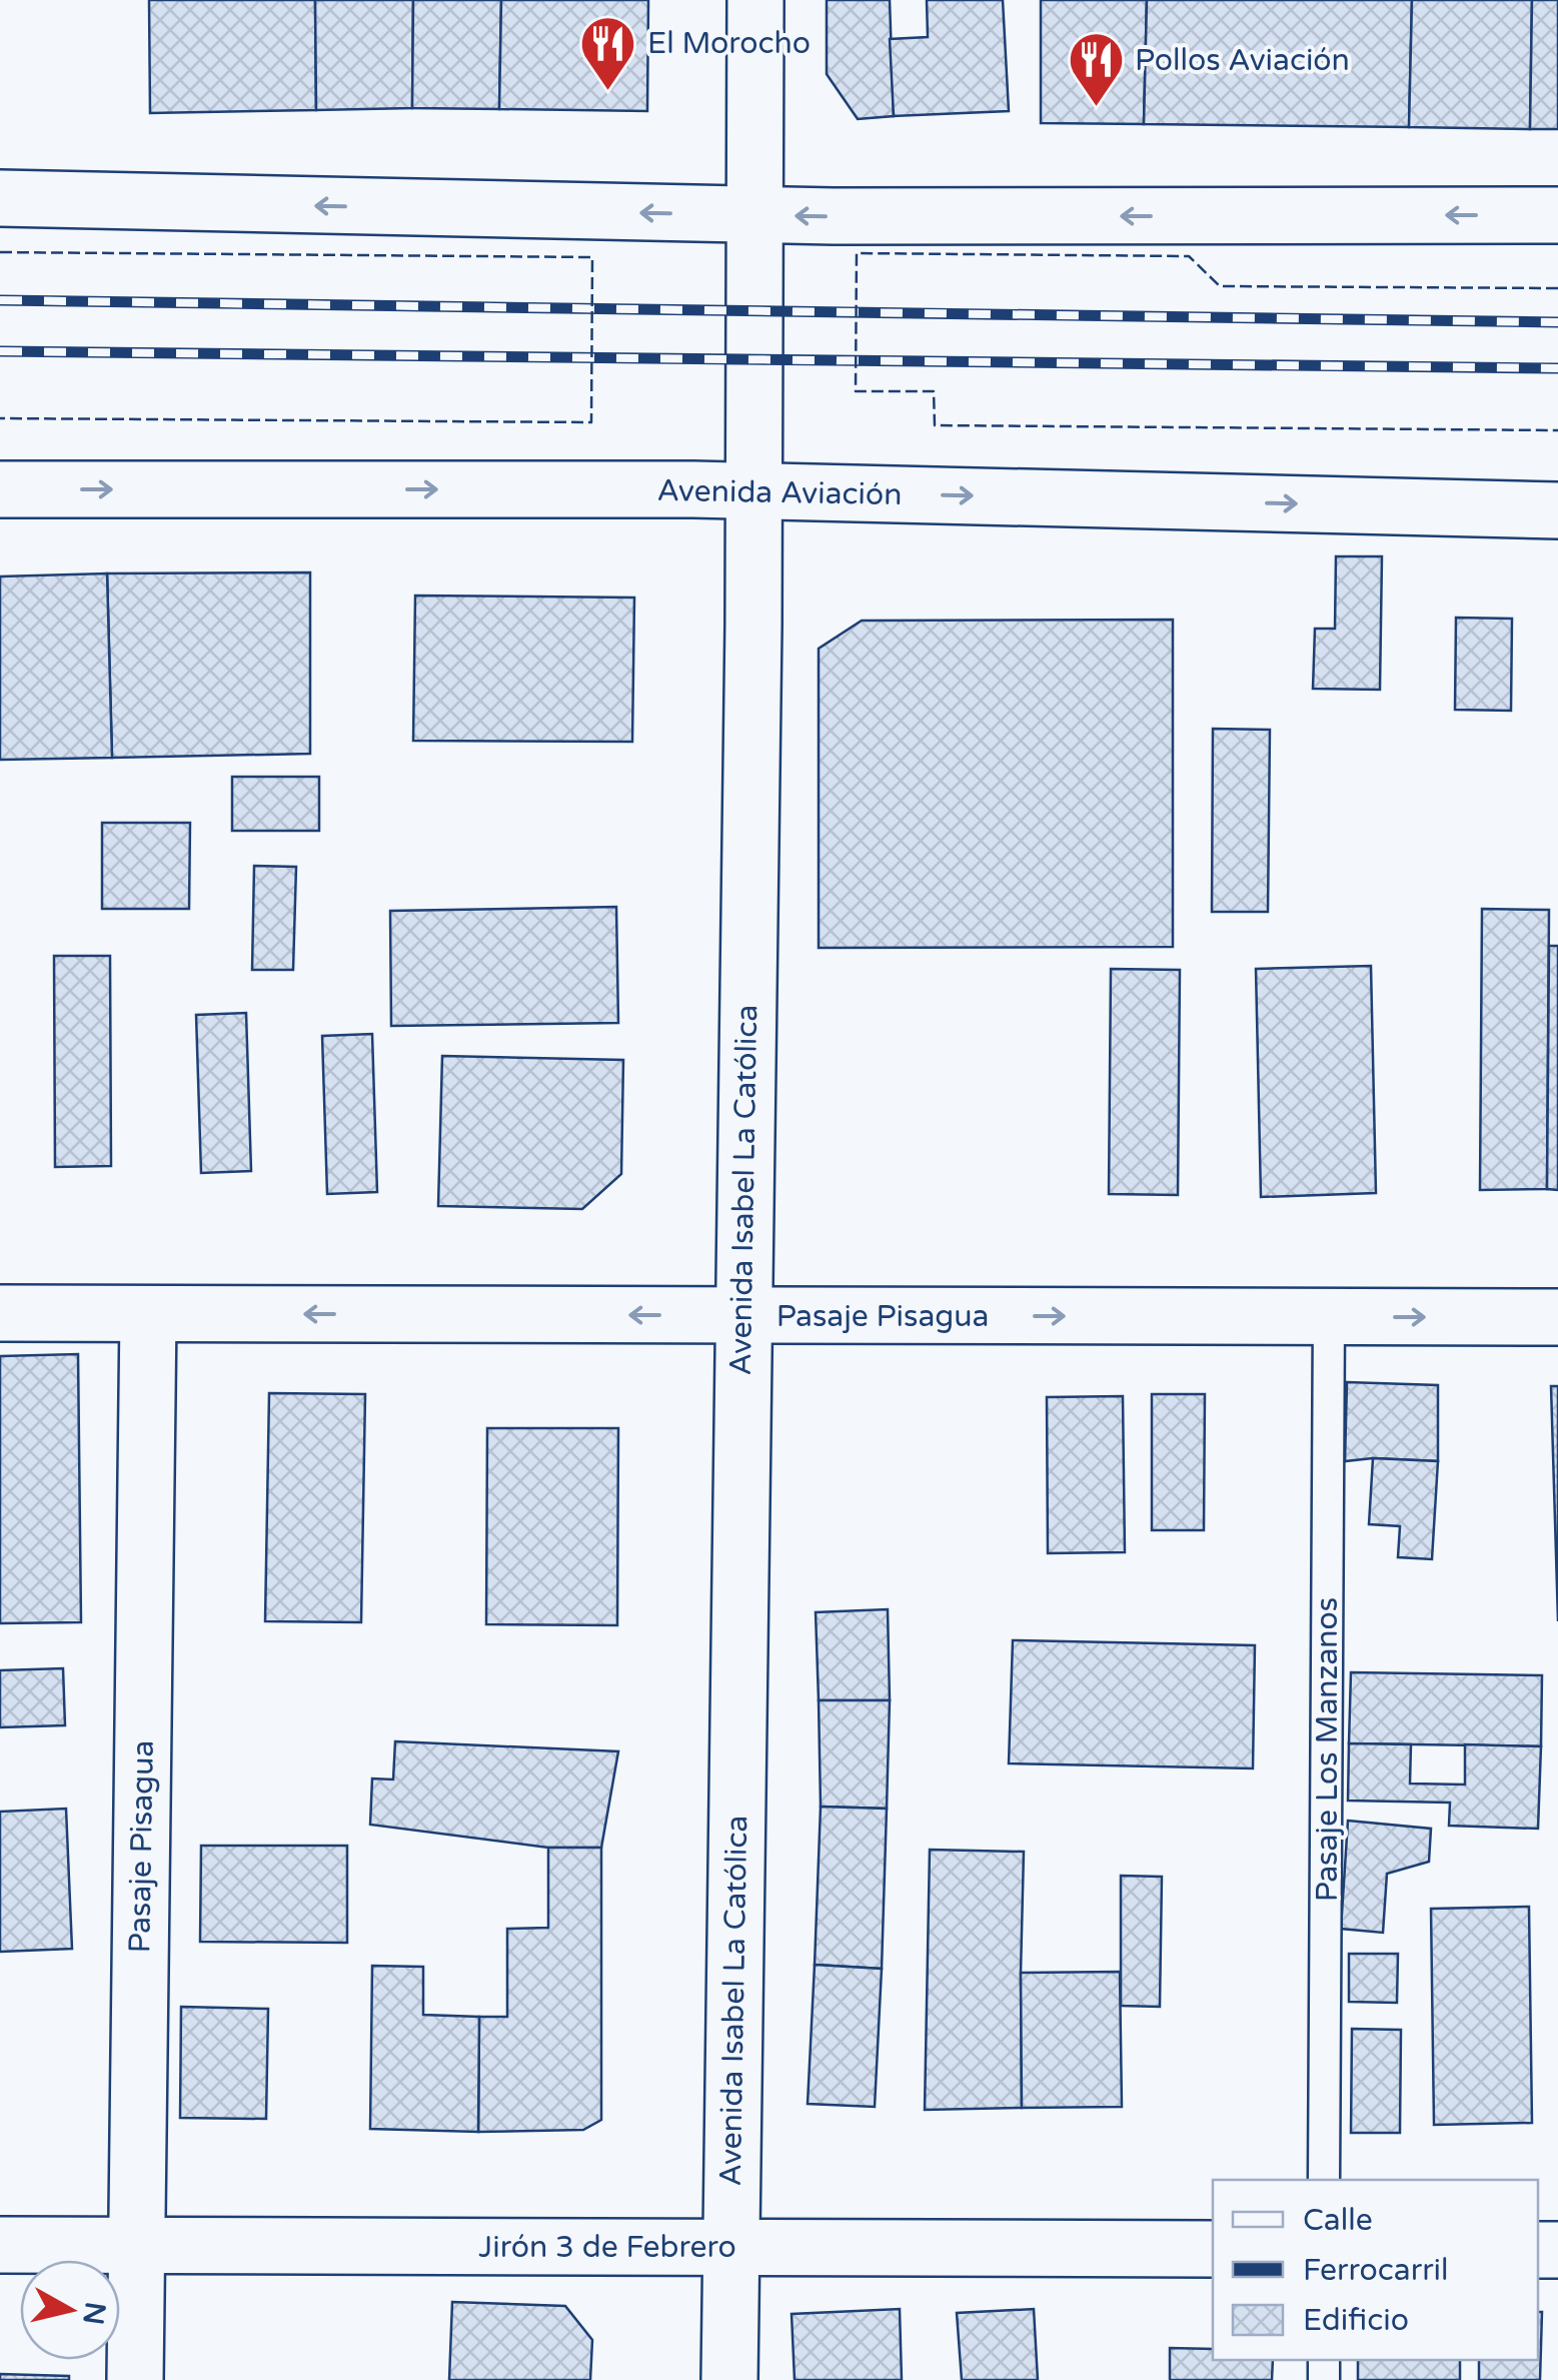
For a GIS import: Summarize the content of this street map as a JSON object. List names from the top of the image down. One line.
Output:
{"streets":{"street":["Avenida Aviación","Avenida Isabel La Católica","Pasaje Pisagua","Jirón 3 de Febrero"],"lane":["Pasaje Los Manzanos"]},"crossings":[["Avenida Aviación","Avenida Isabel La Católica"],["Avenida Isabel La Católica","Pasaje Pisagua"],["Avenida Isabel La Católica","Jirón 3 de Febrero"],["Pasaje Pisagua","Pasaje Los Manzanos"],["Pasaje Pisagua","Jirón 3 de Febrero"]],"places":{"restaurant":["El Morocho","Pollos Aviación"]},"legend":["Calle","Ferrocarril","Edificio"],"north":"right"}
